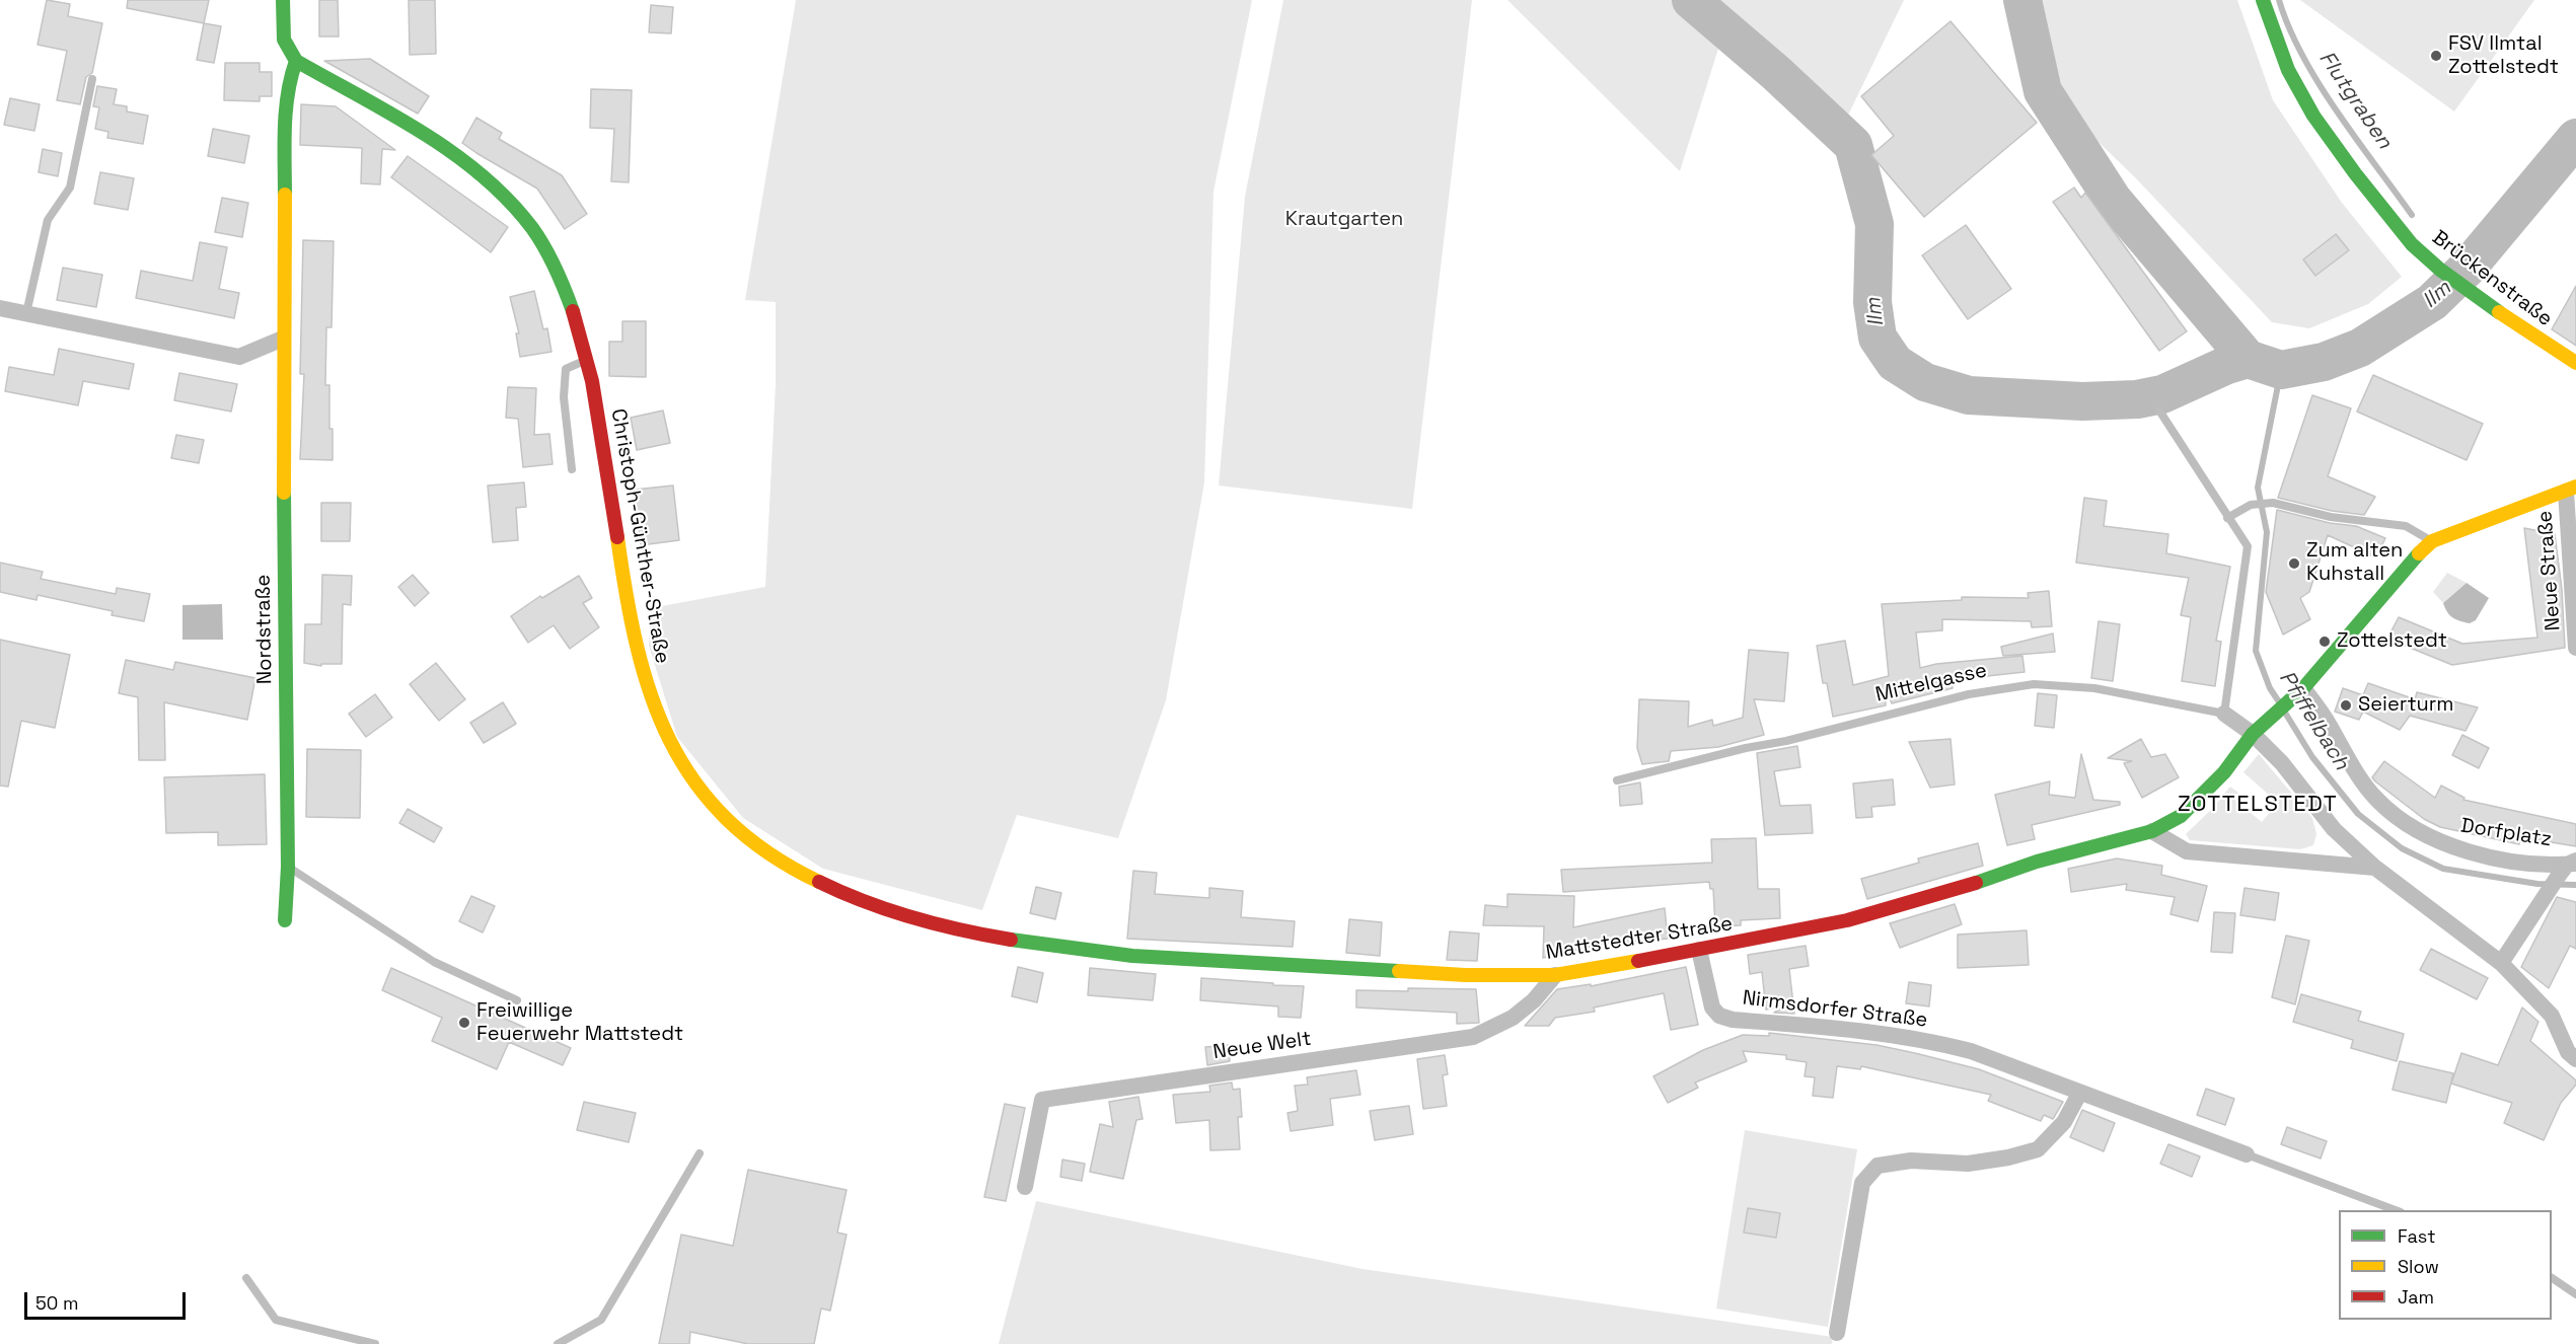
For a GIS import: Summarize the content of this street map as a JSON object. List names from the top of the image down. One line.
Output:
{"streets":{"street":["Brückenstraße","Christoph-Günther-Straße","Neue Straße","Nordstraße","Mittelgasse","Dorfplatz","Mattstedter Straße","Nirmsdorfer Straße","Neue Welt"]},"crossings":[["Christoph-Günther-Straße","Nordstraße"],["Christoph-Günther-Straße","Mattstedter Straße"],["Mattstedter Straße","Nirmsdorfer Straße"],["Mattstedter Straße","Neue Welt"]],"districts":["ZOTTELSTEDT"],"water":["Flutgraben","Ilm","Pfiffelbach"],"parks":["Krautgarten"],"places":["FSV Ilmtal Zottelstedt","Zum alten Kuhstall","Zottelstedt","Seierturm","Freiwillige Feuerwehr Mattstedt"],"legend":["Fast","Slow","Jam"],"scale_bar":"50 m"}
